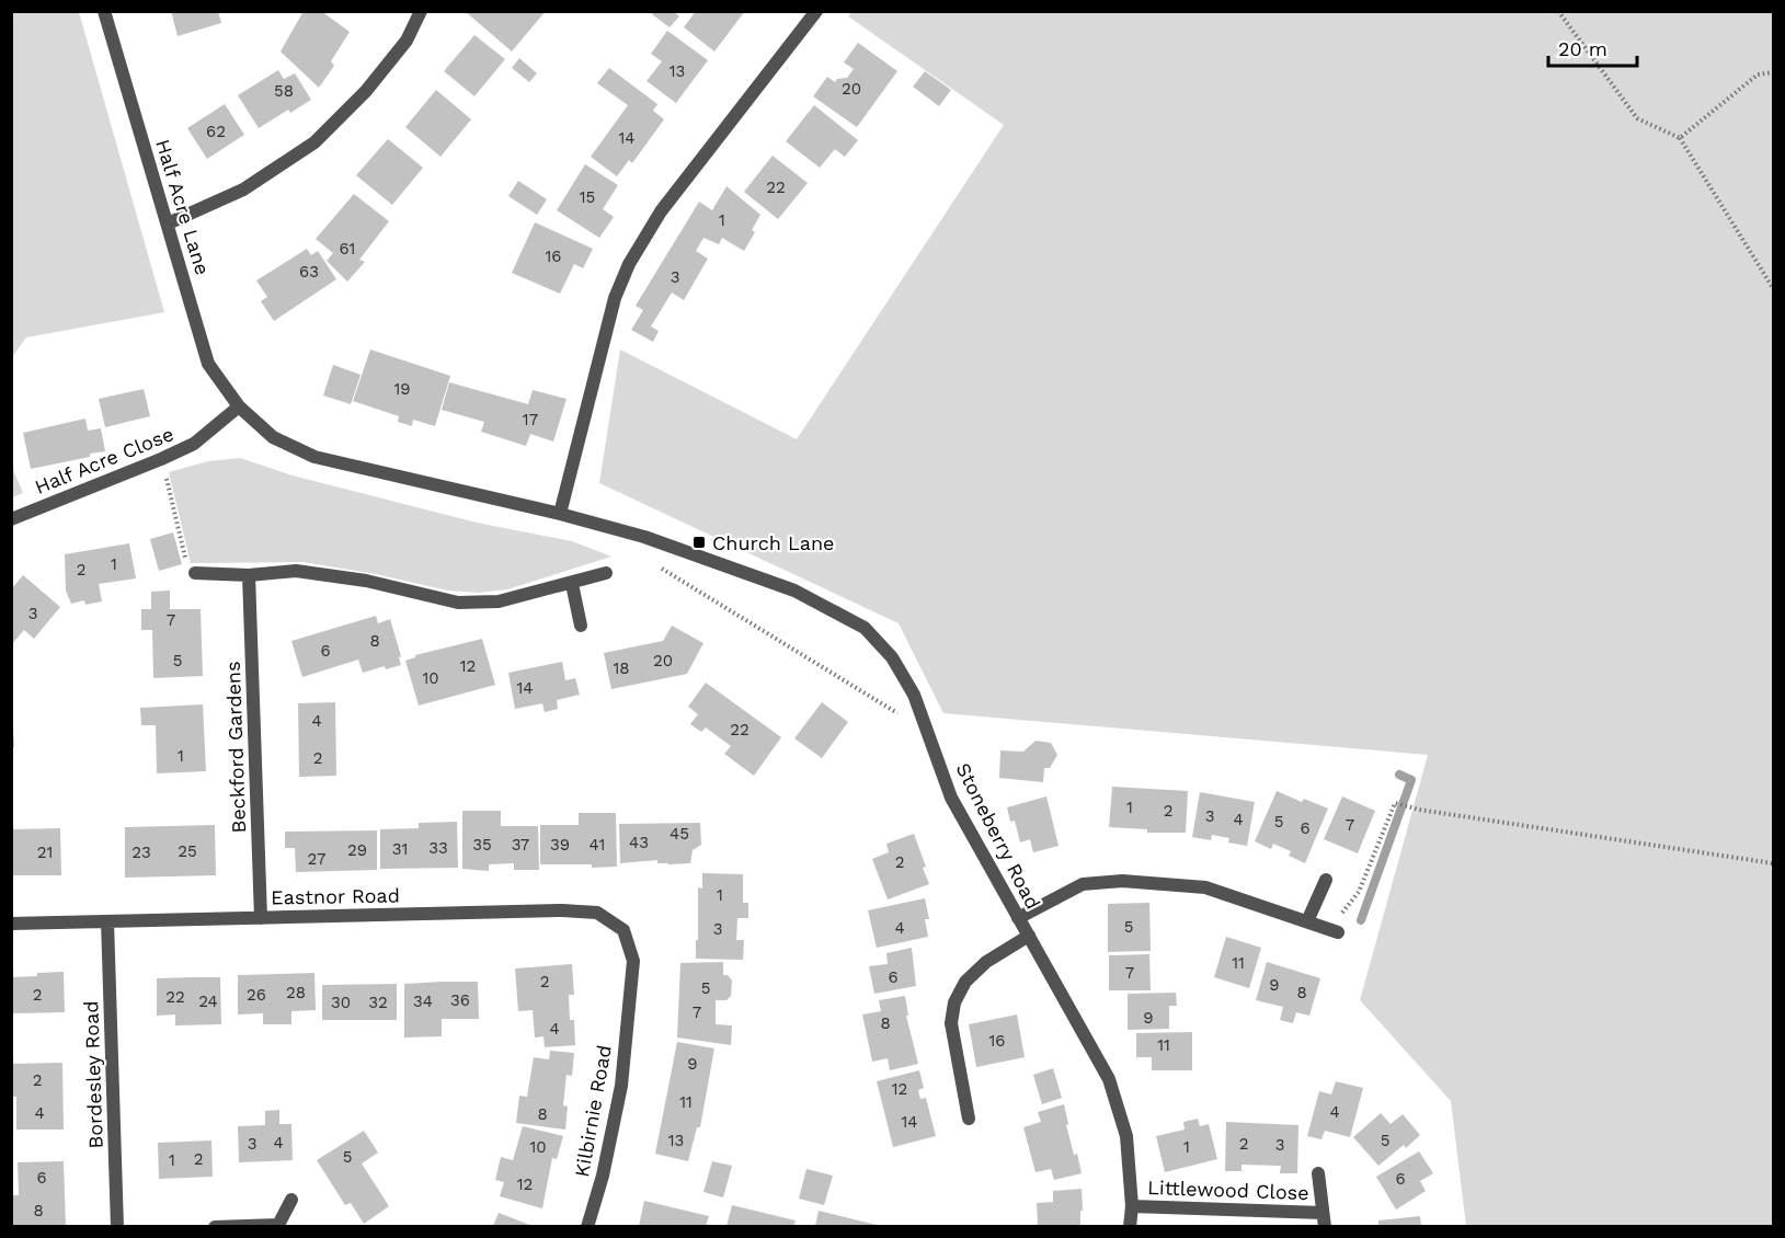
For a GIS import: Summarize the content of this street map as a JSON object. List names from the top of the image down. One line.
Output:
{"streets":{"street":["Half Acre Lane","Half Acre Close","Beckford Gardens","Stoneberry Road","Eastnor Road","Bordesley Road","Kilbirnie Road","Littlewood Close"]},"crossings":[["Half Acre Lane","Half Acre Close"],["Beckford Gardens","Eastnor Road"],["Stoneberry Road","Littlewood Close"],["Eastnor Road","Bordesley Road"],["Eastnor Road","Kilbirnie Road"]],"places":{"transit":["Church Lane"]},"house_numbers":["13","20","58","62","14","22","15","1","61","16","63","3","19","17","1","2","3","7","8","6","5","20","12","18","10","14","4","22","1","2","1","2","3","4","5","7","6","45","43","35","37","39","41","33","31","29","25","21","23","27","2","1","5","4","3","11","7","6","2","9","5","28","8","2","26","22","36","24","34","30","32","7","9","8","4","16","11","9","2","12","11","4","4","8","14","13","5","4","3","2","3","10","1","5","2","1","6","6","12","8"],"scale_bar":"20 m"}
